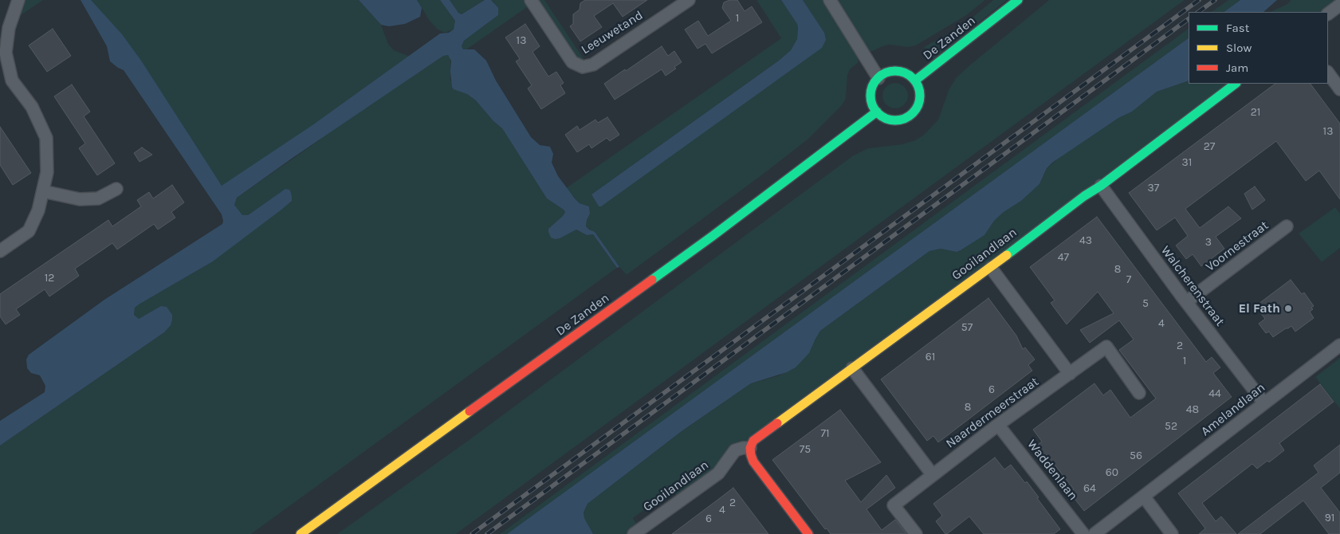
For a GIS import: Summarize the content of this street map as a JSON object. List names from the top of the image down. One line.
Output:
{"streets":{"main road":["De Zanden","Gooilandlaan"],"street":["Leeuwetand","Voornestraat","Walcherenstraat","Amelandlaan","Naardermeerstraat","Waddenlaan"]},"crossings":[["Voornestraat","Walcherenstraat"],["Gooilandlaan","Walcherenstraat"],["Walcherenstraat","Amelandlaan"],["Naardermeerstraat","Waddenlaan"]],"places":["El Fath"],"house_numbers":["1","13","21","13","27","31","37","43","3","47","8","12","7","5","4","57","2","61","1","6","44","8","48","52","71","75","56","60","64","2","4","91","6"],"legend":["Fast","Slow","Jam"]}
